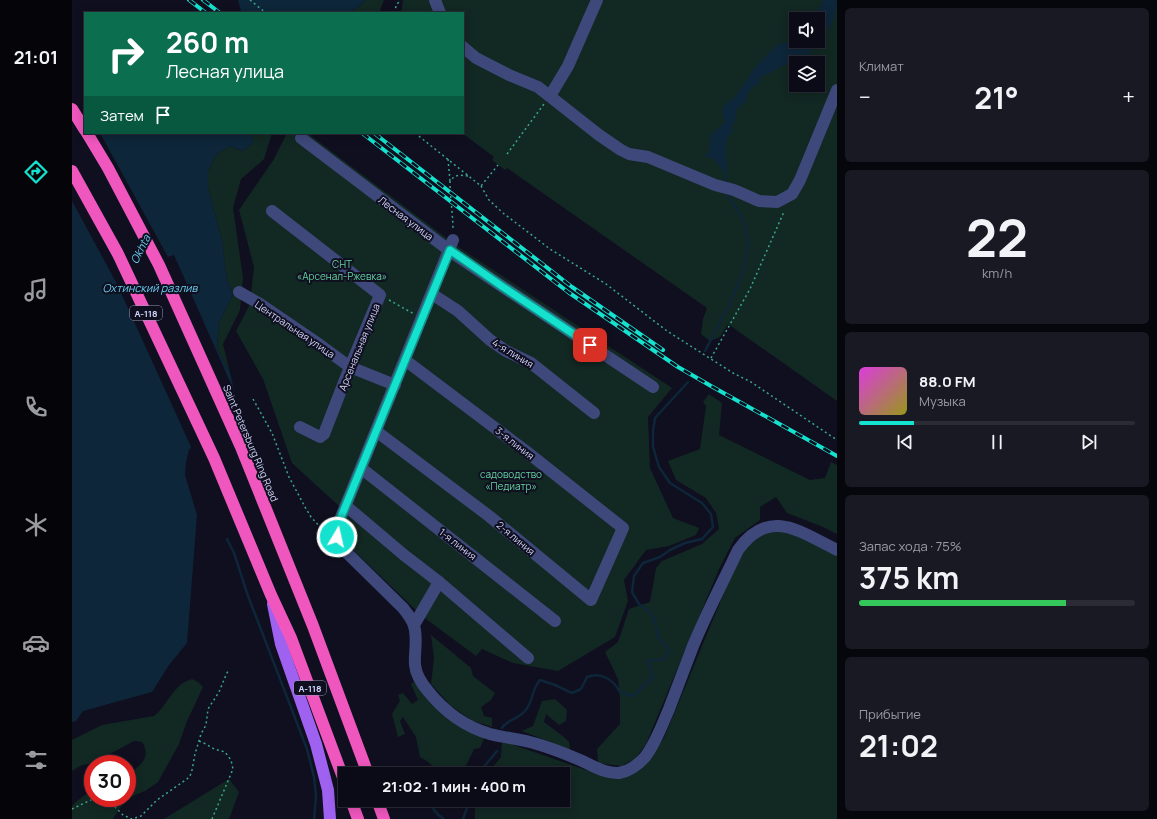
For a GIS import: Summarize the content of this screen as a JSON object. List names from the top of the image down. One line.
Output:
{"streets":{"highway":["А-118","Saint Petersburg Ring Road"],"street":["Лесная улица","Центральная улица","Арсенальная улица","4-я линия","3-я линия","2-я линия","1-я линия"]},"crossings":[["Центральная улица","Арсенальная улица"],["3-я линия","2-я линия"]],"water":["Okhta","Охтинский разлив"],"parks":["СНТ «Арсенал-Ржевка»","садоводство «Педиатр»"],"page":{"tabs":"21:01","tile":["Климат",["22","km/h"],["Запас хода · 75%","375 km"],["Прибытие","21:02"]],"turn":["260 m","Лесная улица"],"heat":["−","21°","+"],"then":"Затем","song":["88.0 FM","Музыка"],"limit":"30","trip":"21:02 · 1 мин · 400 m"}}
